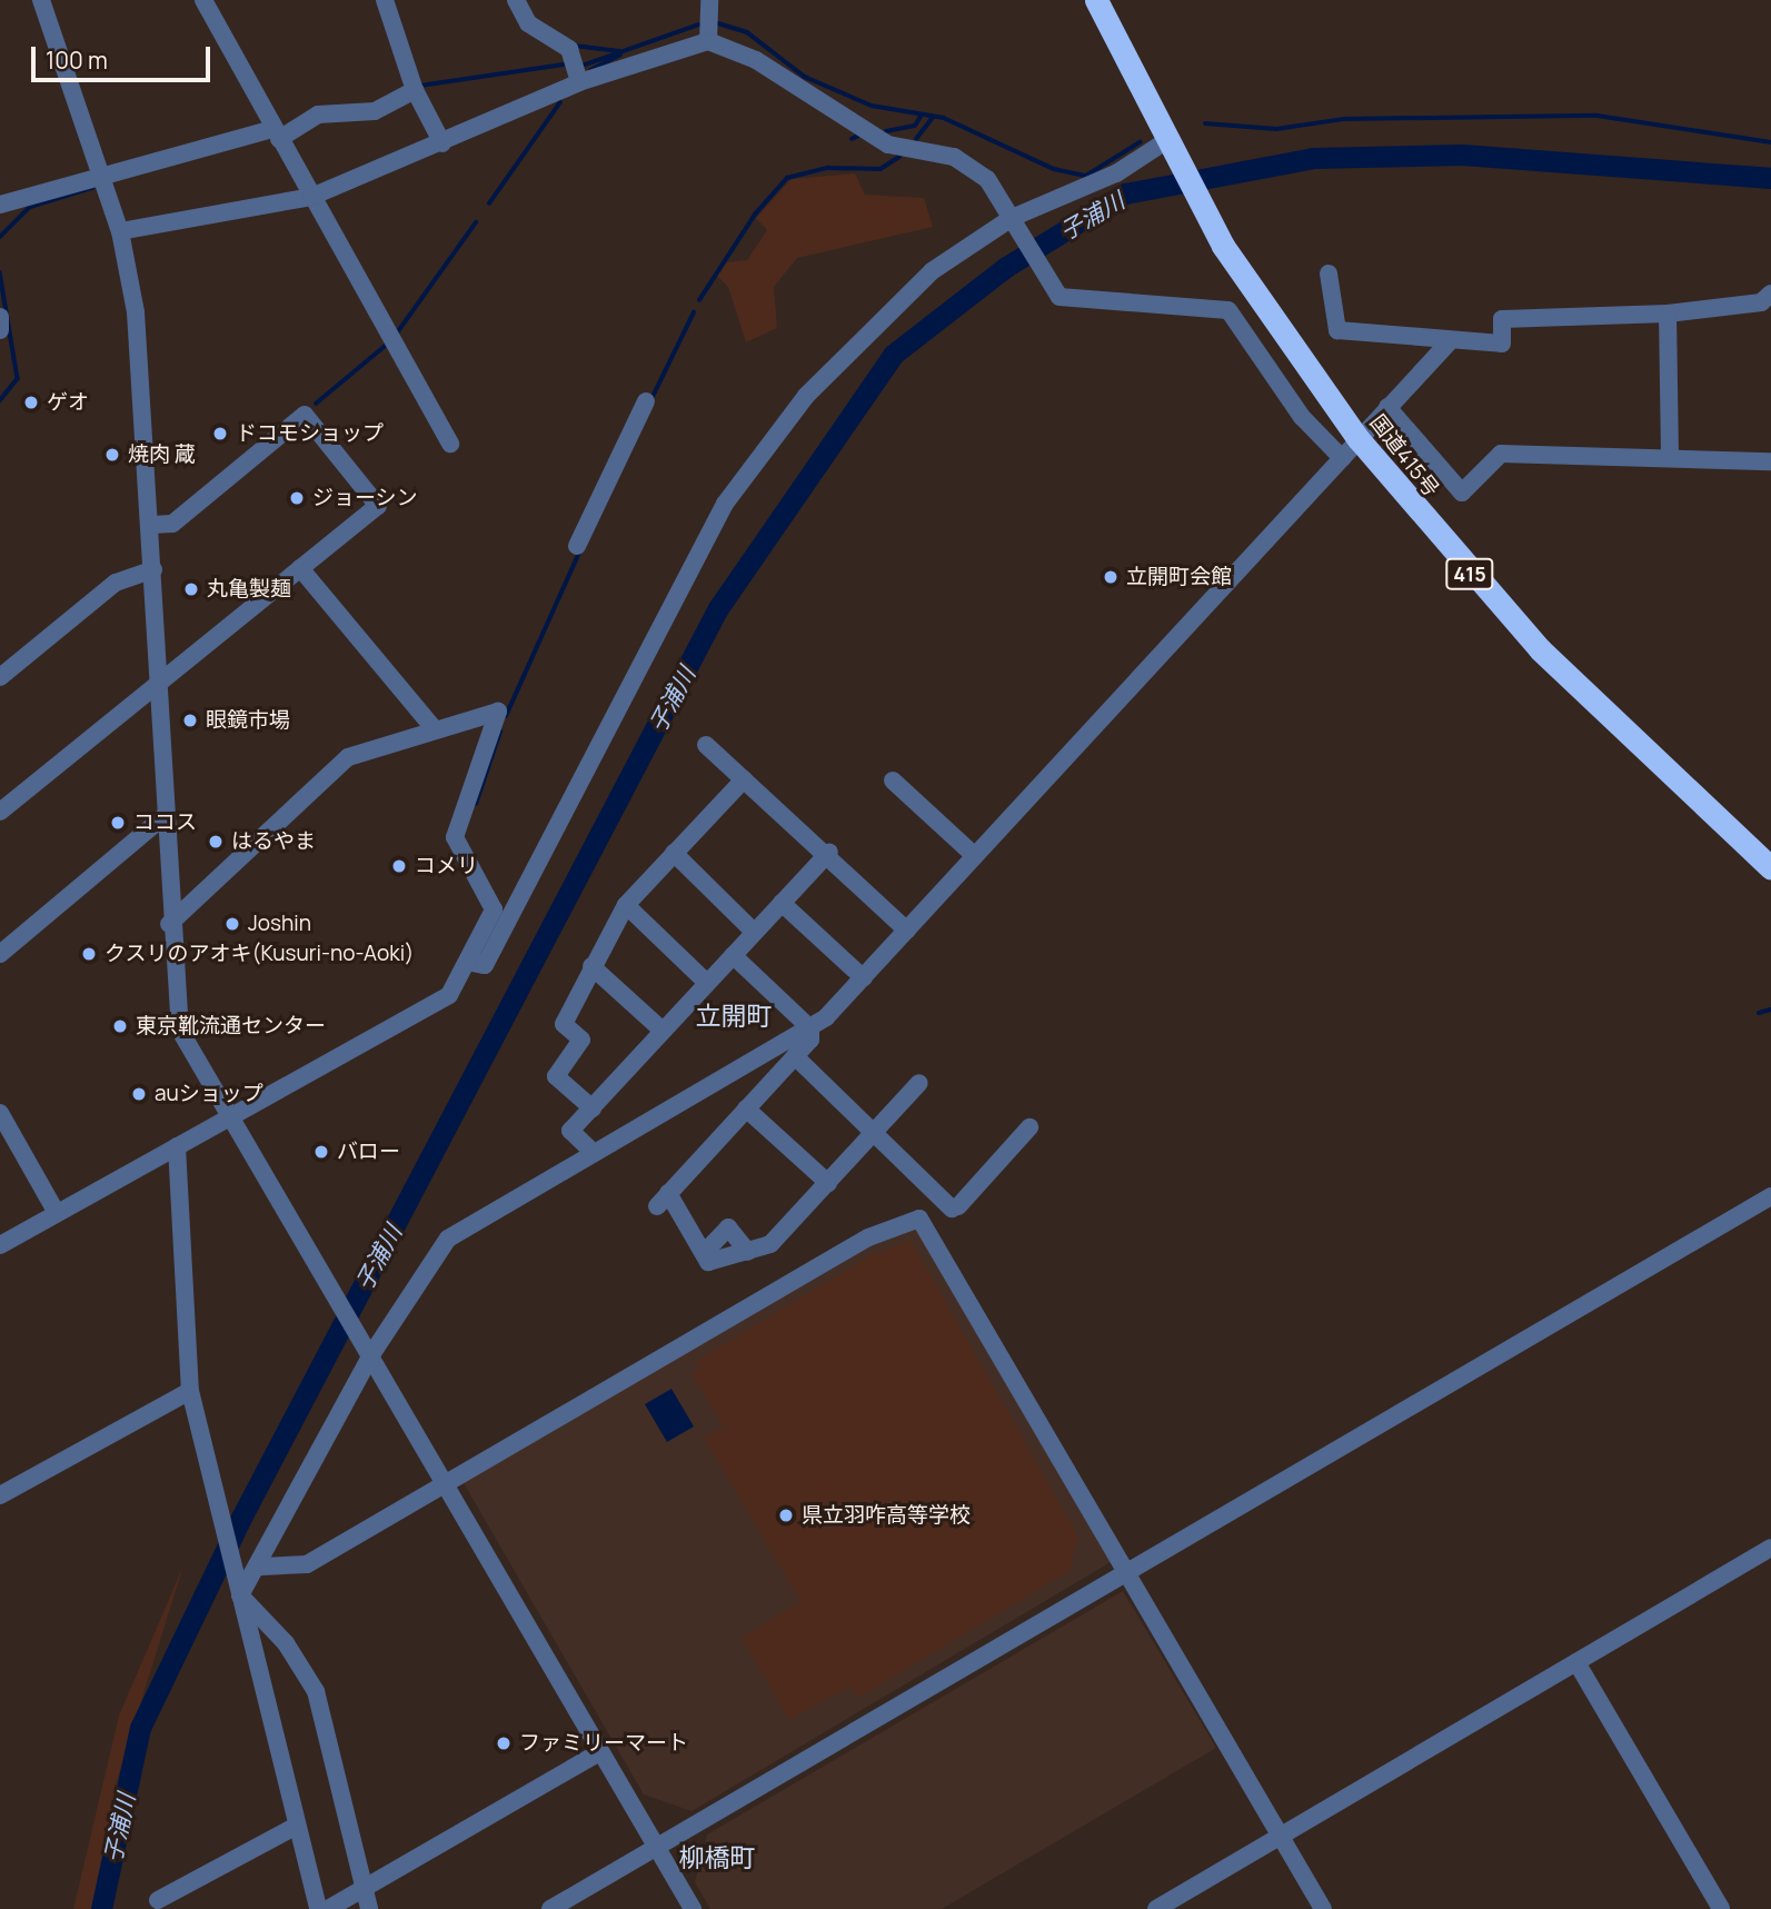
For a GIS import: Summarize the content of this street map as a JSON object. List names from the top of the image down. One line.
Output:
{"streets":{"highway":["国道415号","415"]},"districts":["立開町","柳橋町"],"water":["子浦川"],"places":["ゲオ","ドコモショップ","焼肉 蔵","ジョーシン","立開町会館","丸亀製麺","眼鏡市場","ココス","はるやま","コメリ","Joshin","クスリのアオキ(Kusuri-no-Aoki)","東京靴流通センター","auショップ","バロー","県立羽咋高等学校","ファミリーマート"],"scale_bar":"100 m"}
